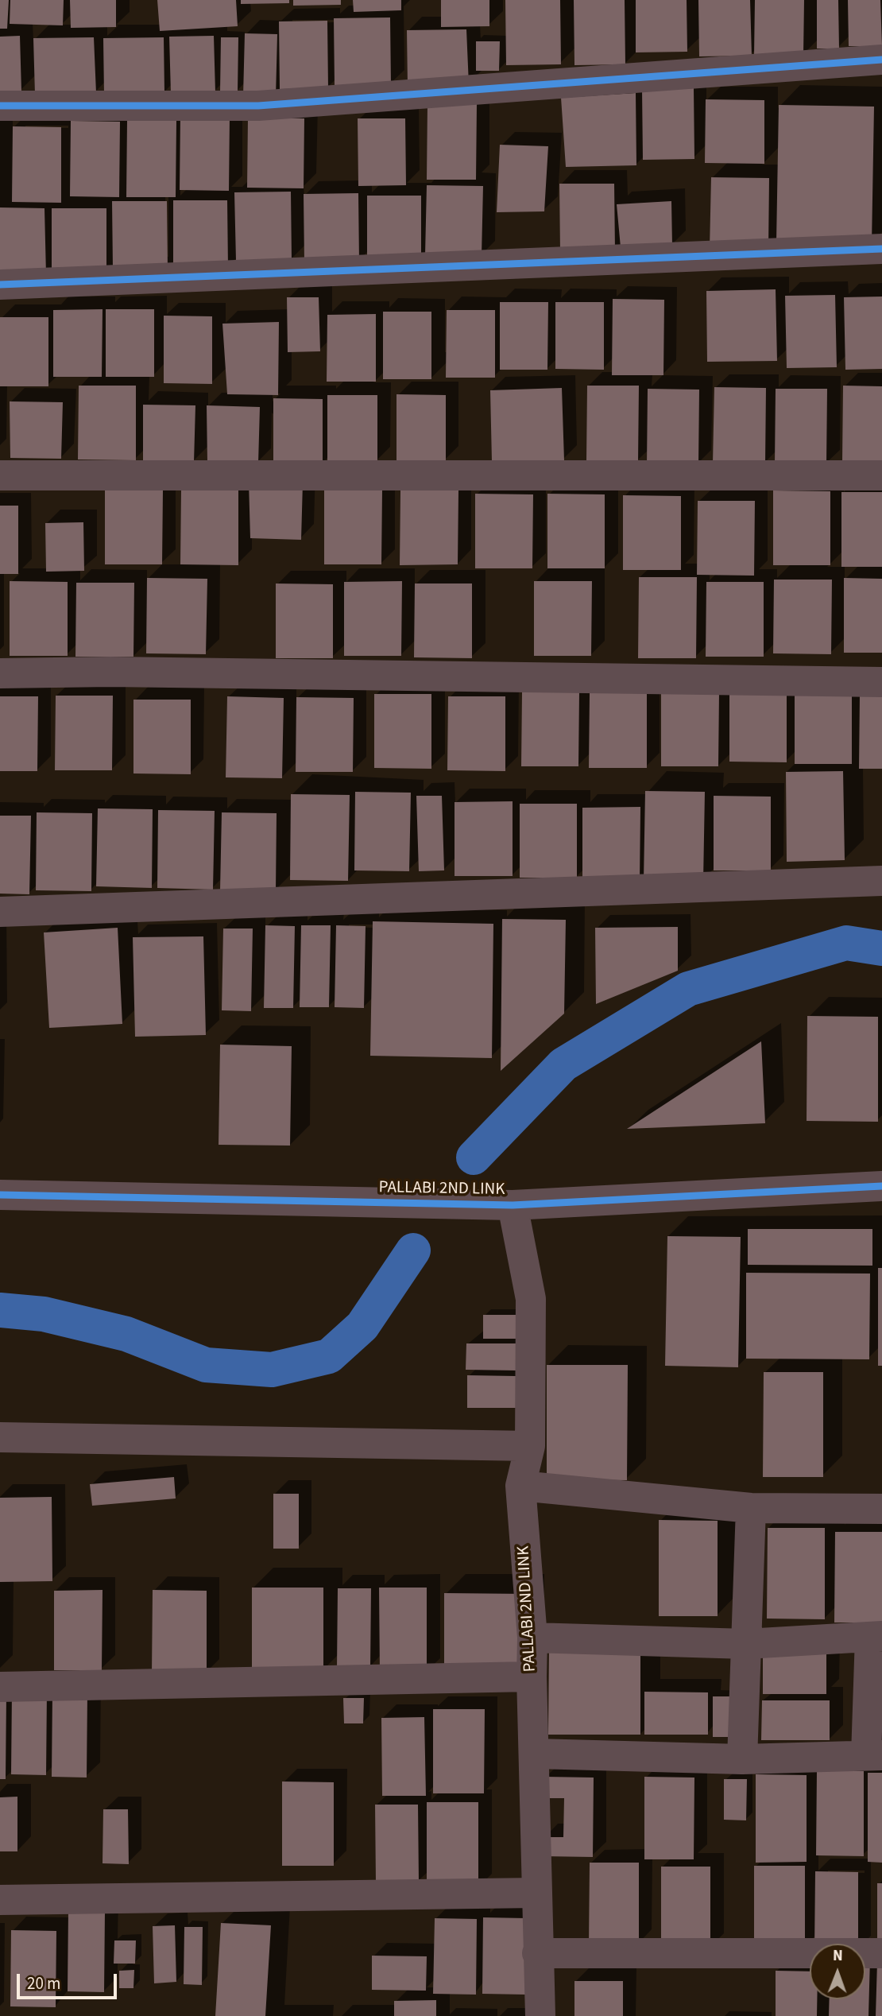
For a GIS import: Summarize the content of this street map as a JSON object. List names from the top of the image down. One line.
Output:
{"streets":{"street":["PALLABI 2ND LINK"]},"scale_bar":"20 m","north":"top"}
